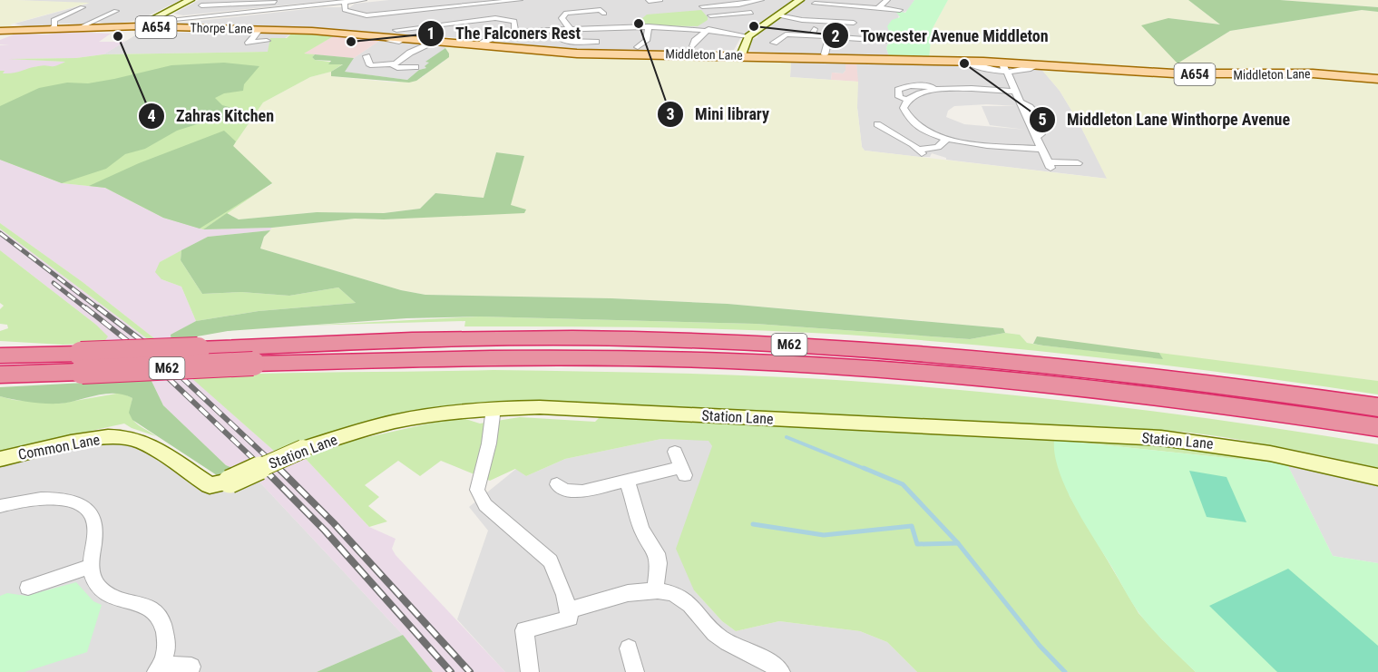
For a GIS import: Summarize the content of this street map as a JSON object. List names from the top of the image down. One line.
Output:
{"streets":{"highway":["M62"],"main road":["A654","Thorpe Lane","Middleton Lane"],"street":["Station Lane","Common Lane"]},"crossings":[["Thorpe Lane","Middleton Lane"],["Station Lane","Common Lane"]],"places":["Mini library","Towcester Avenue Middleton","Zahras Kitchen","The Falconers Rest","Middleton Lane Winthorpe Avenue"]}
